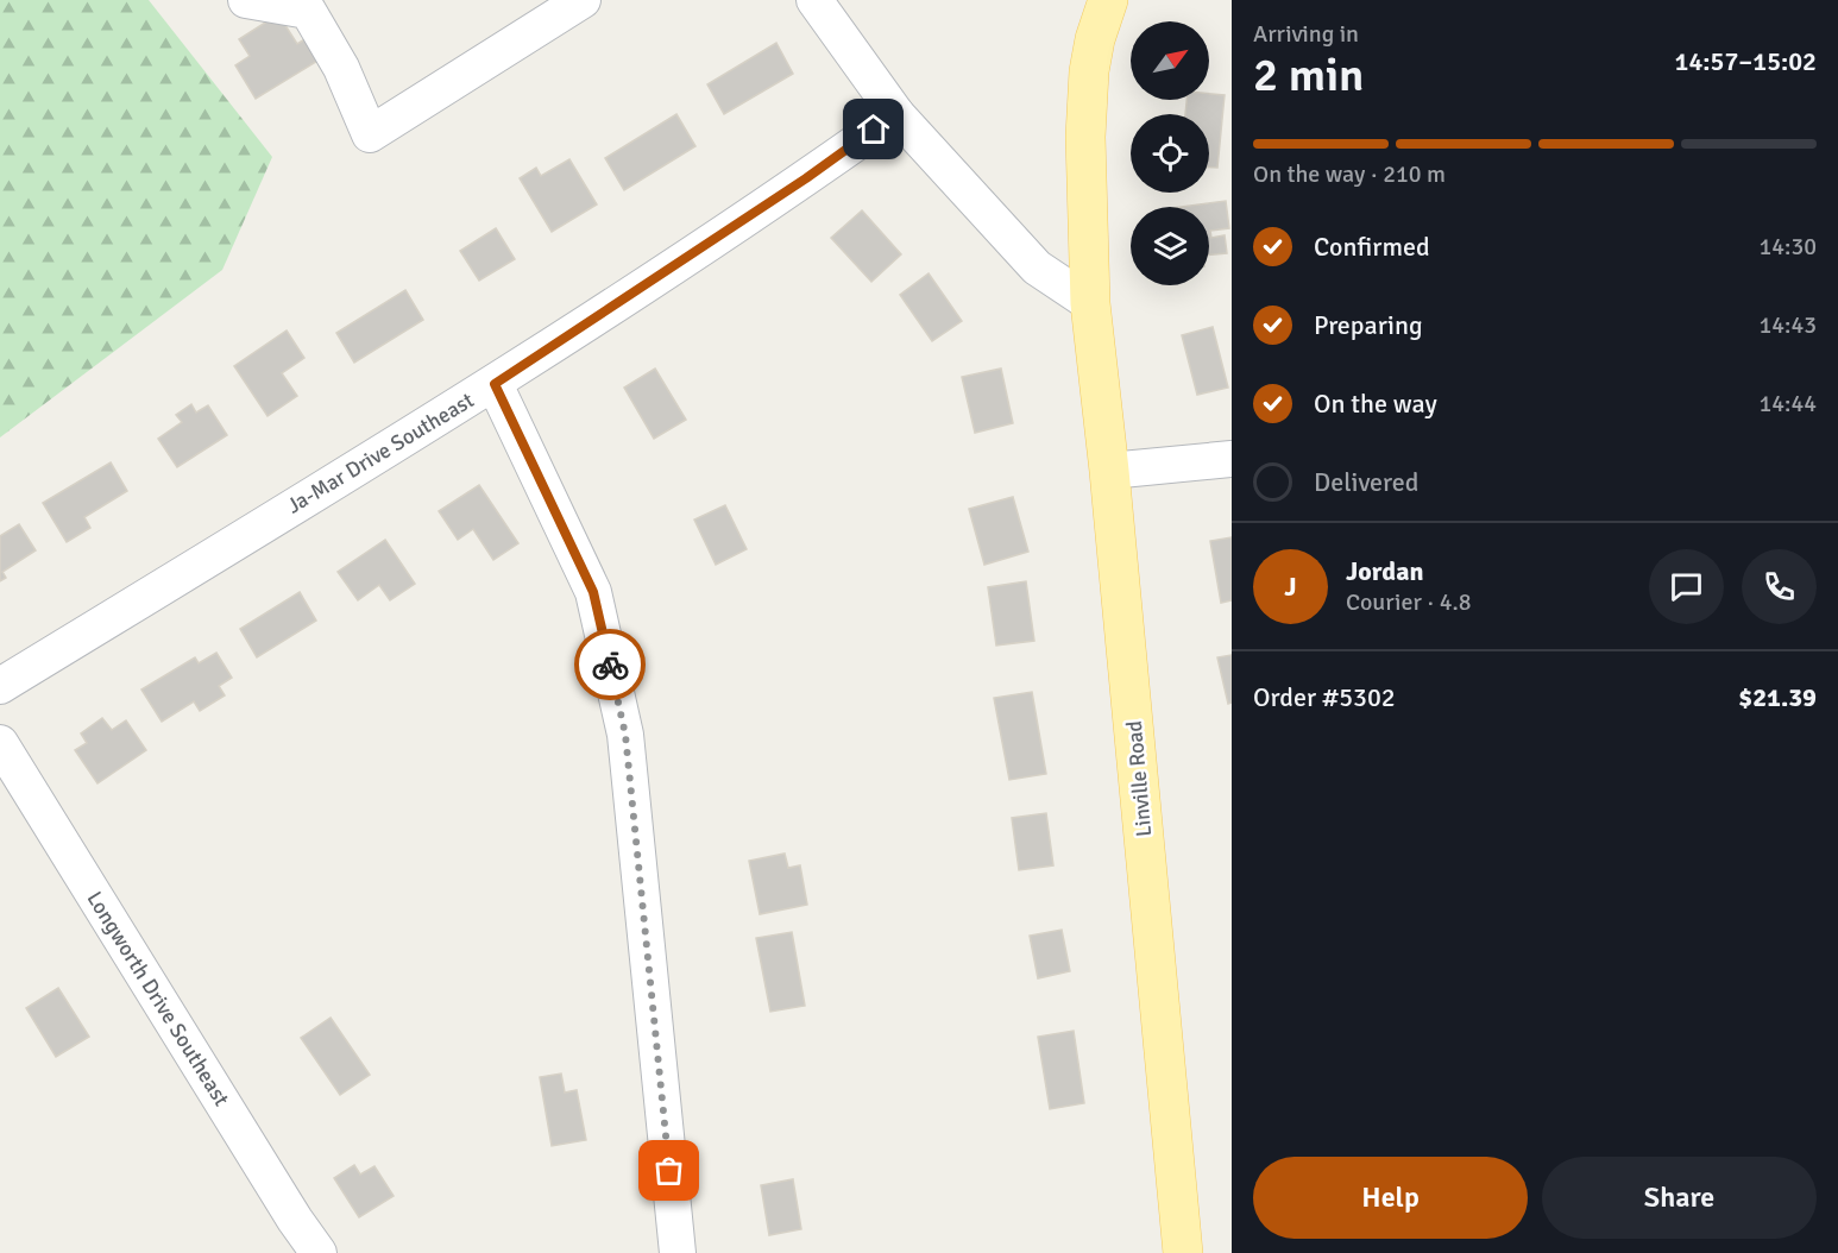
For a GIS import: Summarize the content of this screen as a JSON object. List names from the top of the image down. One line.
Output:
{"streets":{"main road":["Linville Road"],"street":["Ja-Mar Drive Southeast","Longworth Drive Southeast"]},"north":"top right","page":{"heading":["2 min","Arriving in","14:57–15:02"],"panel":["Jordan","Courier · 4.8","Order #5302","$21.39"],"bar":"On the way · 210 m","list":[["Confirmed","14:30"],["Preparing","14:43"],["On the way","14:44"],"Delivered"],"round":"J","buttons":["Help","Share"]}}
